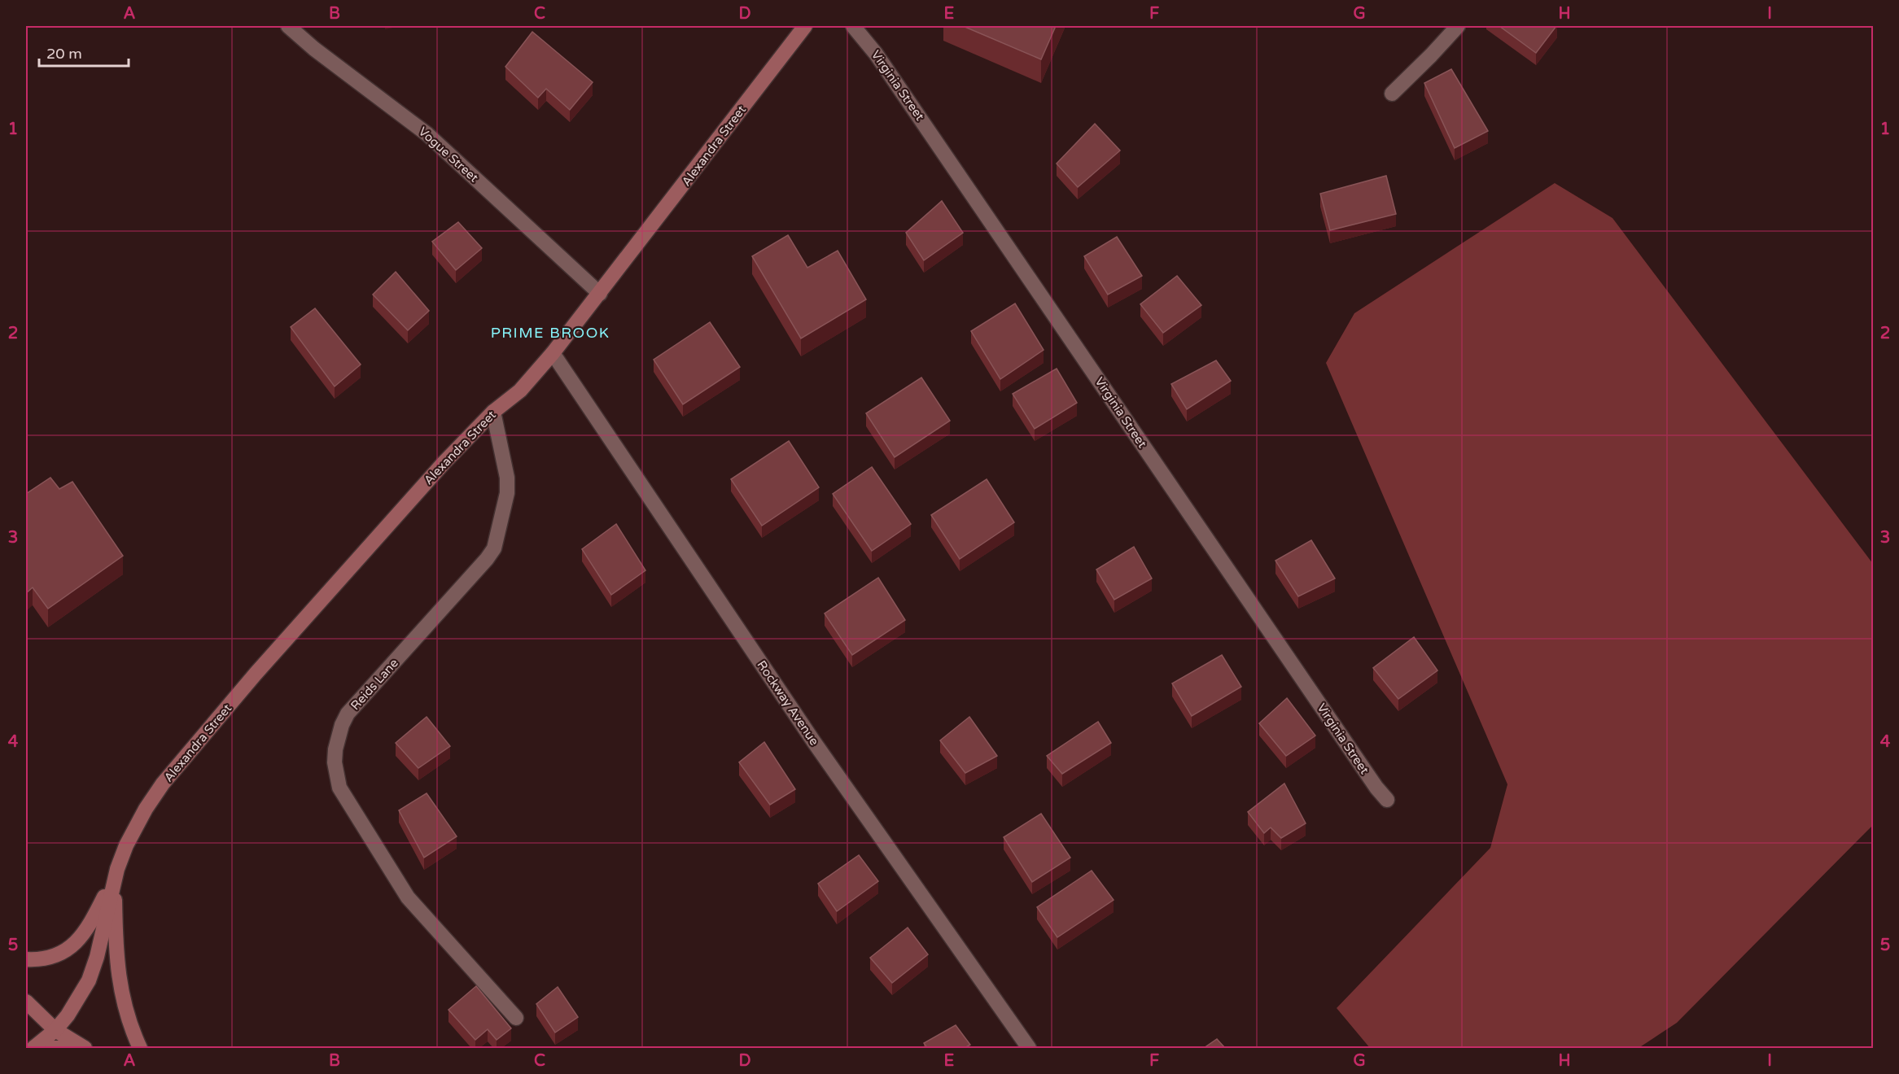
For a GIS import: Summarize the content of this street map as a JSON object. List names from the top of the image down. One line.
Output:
{"streets":{"main road":["Alexandra Street"],"street":["Virginia Street","Vogue Street","Reids Lane","Rockway Avenue"]},"crossings":[["Alexandra Street","Vogue Street"],["Alexandra Street","Reids Lane"],["Alexandra Street","Rockway Avenue"]],"districts":["PRIME BROOK"],"scale_bar":"20 m","grid":{"columns":["A","B","C","D","E","F","G","H","I"],"rows":["1","2","3","4","5"]}}
